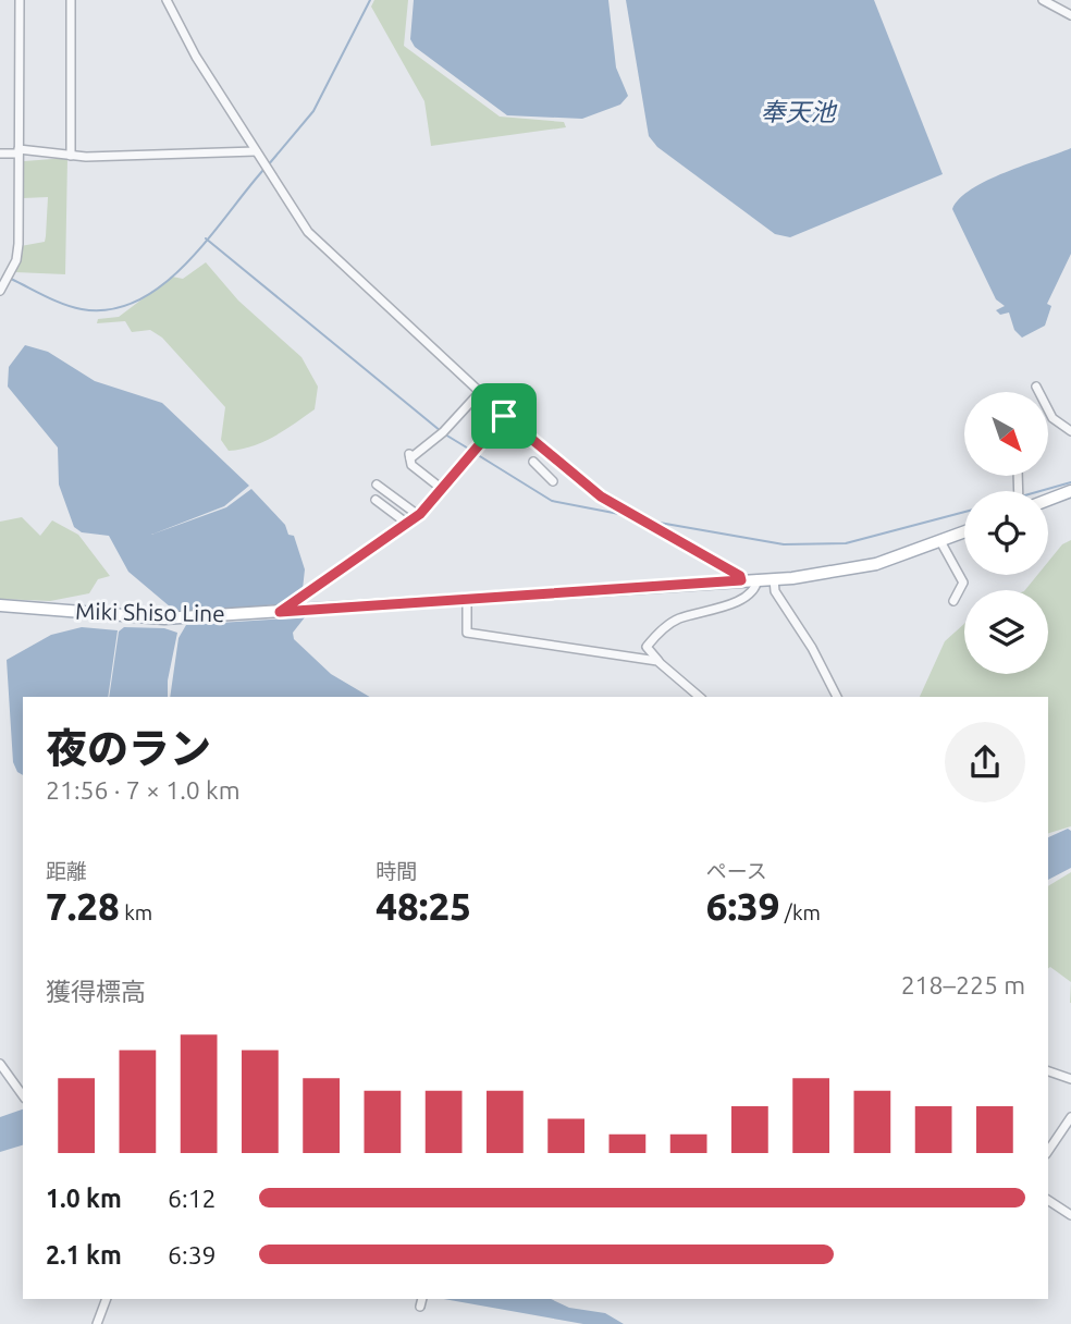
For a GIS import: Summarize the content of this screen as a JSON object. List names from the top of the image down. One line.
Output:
{"streets":{"main road":["Miki Shiso Line"]},"water":["奉天池"],"north":"bottom right","page":{"heading":["夜のラン","21:56 · 7 × 1.0 km"],"stats":[["距離","7.28 km"],["時間","48:25"],["ペース","6:39 /km"]],"chart":["獲得標高","218–225 m"],"list":[{"name":"1.0 km","note":"6:12"},{"name":"2.1 km","note":"6:39"}]}}
